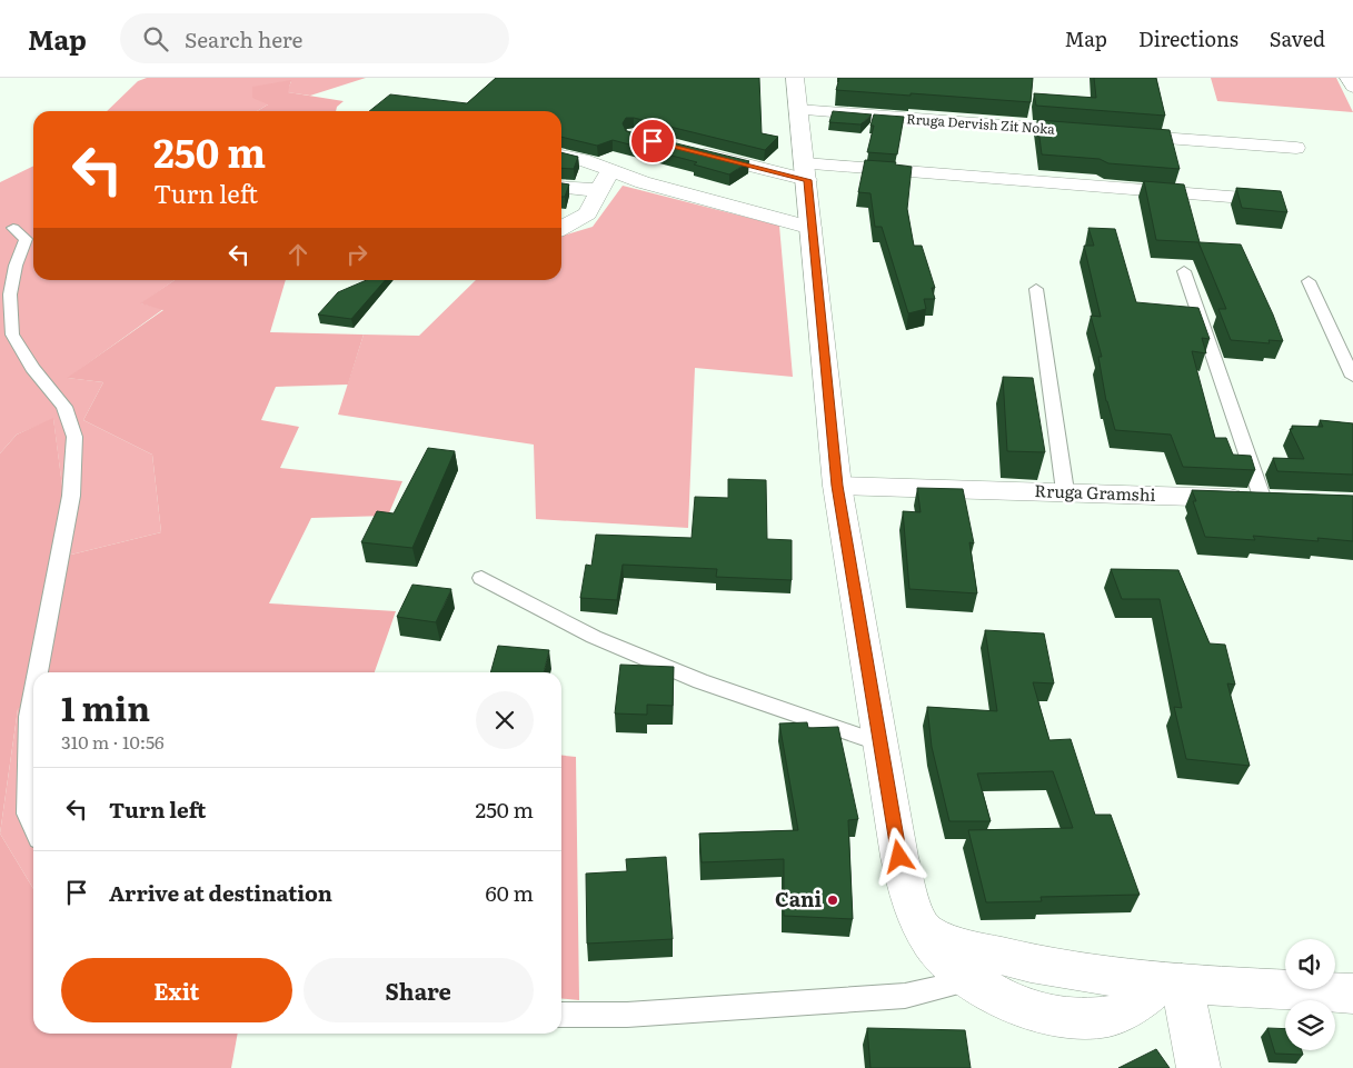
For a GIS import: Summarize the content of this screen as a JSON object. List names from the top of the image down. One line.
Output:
{"streets":{"street":["Rruga Dervish Zit Noka","Rruga Gramshi"]},"places":["Cani"],"page":{"header":"Map","search":"Search here","nav":["Map","Directions","Saved"],"turn":["250 m","Turn left"],"heading":["1 min","310 m · 10:56"],"list":[{"name":"Turn left","value":"250 m"},{"name":"Arrive at destination","value":"60 m"}],"buttons":["Exit","Share"]}}
